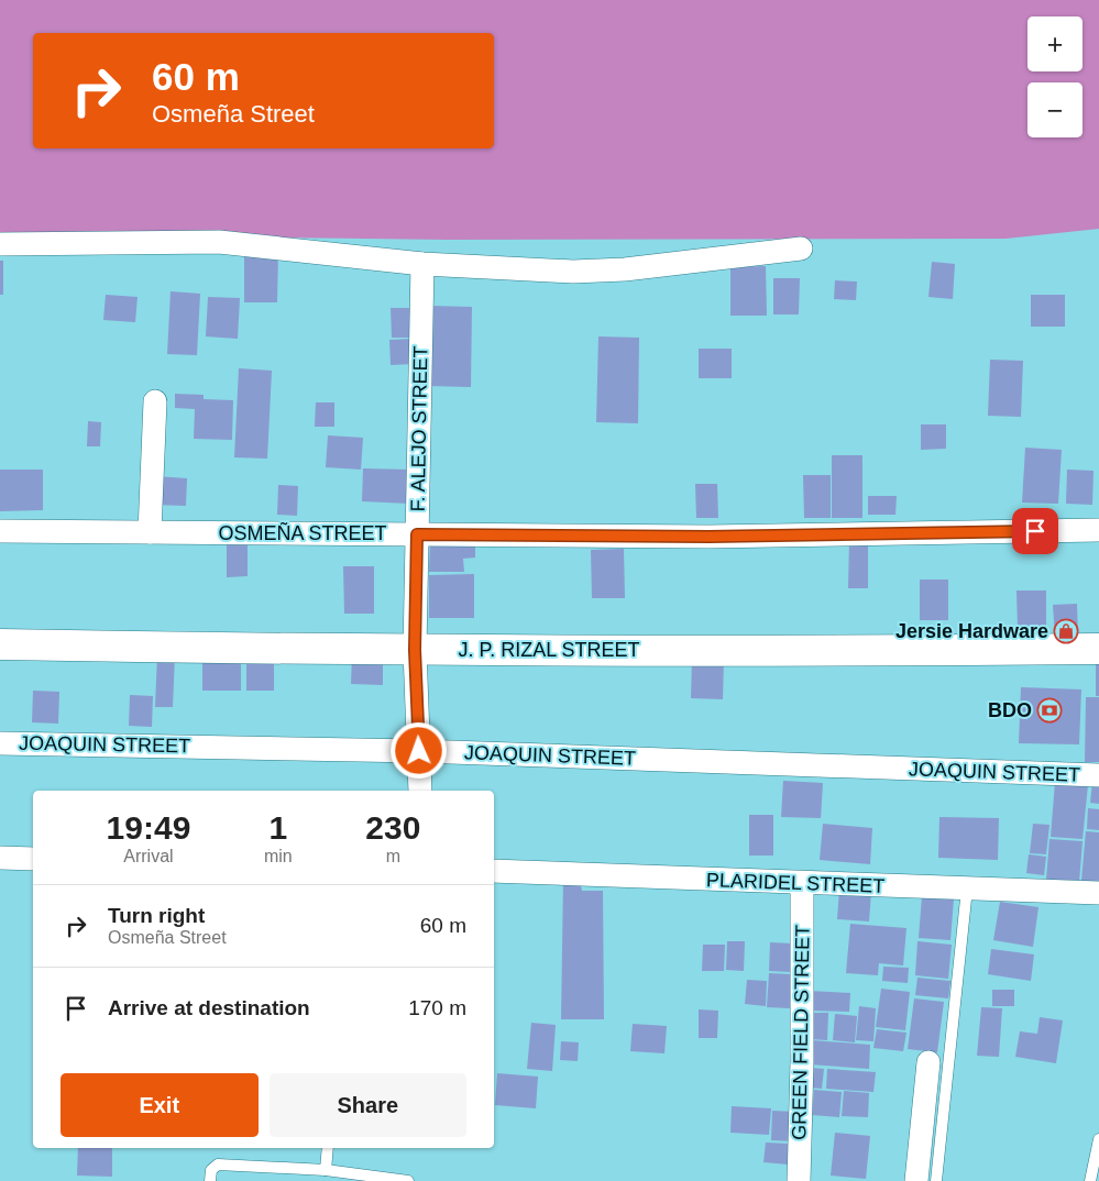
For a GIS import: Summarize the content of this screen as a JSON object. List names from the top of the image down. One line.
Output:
{"streets":{"main road":["J. P. RIZAL STREET"],"street":["F. ALEJO STREET","OSMEÑA STREET","JOAQUIN STREET","PLARIDEL STREET","GREEN FIELD STREET"]},"crossings":[["F. ALEJO STREET","OSMEÑA STREET"],["F. ALEJO STREET","J. P. RIZAL STREET"],["F. ALEJO STREET","JOAQUIN STREET"],["PLARIDEL STREET","GREEN FIELD STREET"]],"places":{"shop":["Jersie Hardware"],"bank":["BDO"]},"page":{"map_buttons":["+","−"],"turn":["60 m","Osmeña Street"],"eta":["19:49","Arrival","1","min","230","m"],"list":[{"name":"Turn right","note":"Osmeña Street","value":"60 m"},{"name":"Arrive at destination","value":"170 m"}],"buttons":["Exit","Share"]}}
